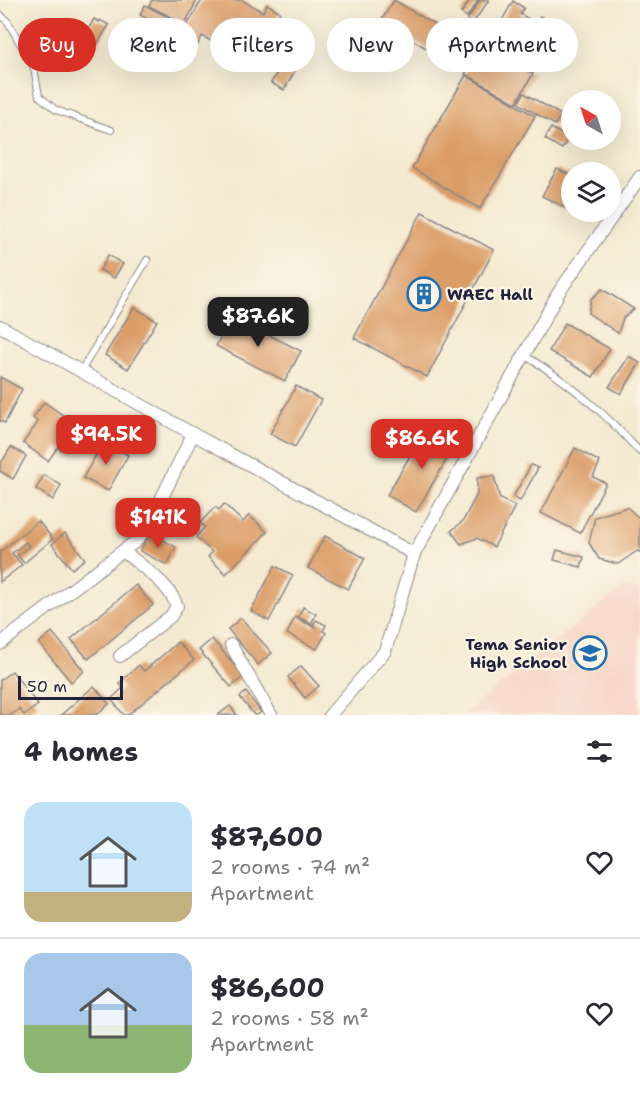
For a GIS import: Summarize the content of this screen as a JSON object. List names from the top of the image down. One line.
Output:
{"places":{"building":["WAEC Hall"],"school or university":["Tema Senior High School"]},"scale_bar":"50 m","north":"top left","page":{"chip":["Buy","Rent","Filters","New","Apartment"],"price":["$87.6K","$94.5K","$86.6K","$141K"],"scale":"50 m","heading":"4 homes","list":[{"name":"$87,600","note":"2 rooms · 74 m² · Apartment"},{"name":"$86,600","note":"2 rooms · 58 m² · Apartment"}]}}
